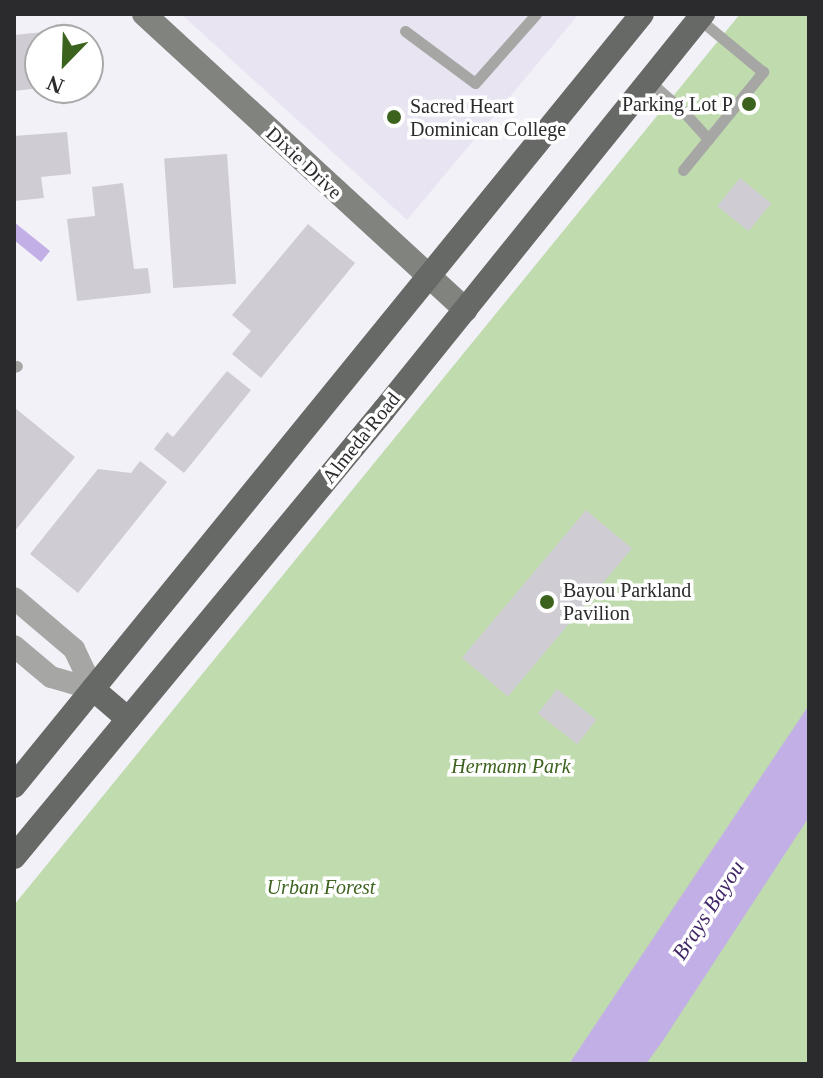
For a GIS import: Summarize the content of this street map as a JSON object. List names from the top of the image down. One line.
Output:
{"streets":{"main road":["Almeda Road"],"street":["Dixie Drive"]},"crossings":[["Dixie Drive","Almeda Road"]],"water":["Brays Bayou"],"parks":["Hermann Park","Urban Forest"],"places":["Parking Lot P","Sacred Heart Dominican College","Bayou Parkland Pavilion"],"north":"bottom left"}
